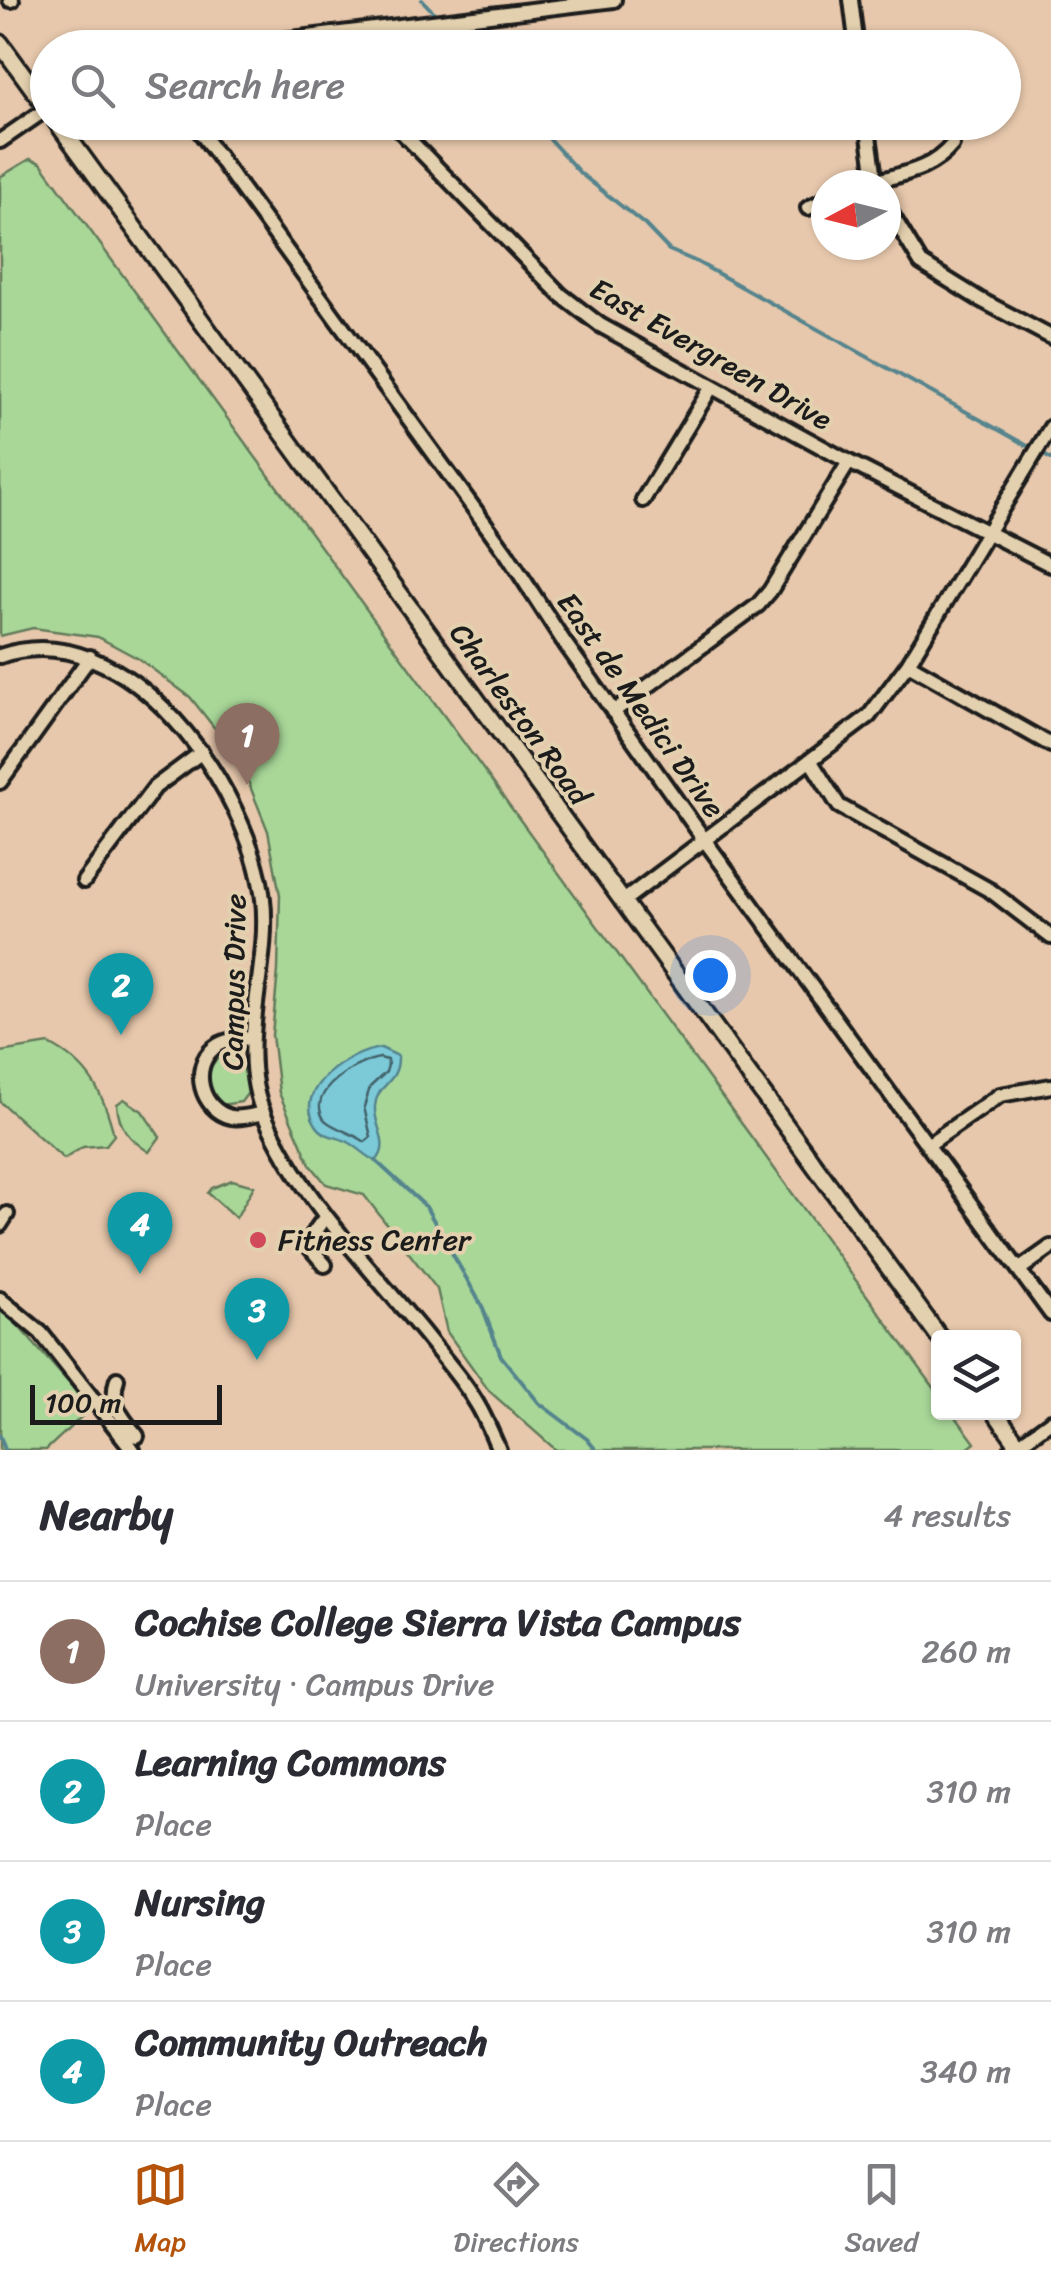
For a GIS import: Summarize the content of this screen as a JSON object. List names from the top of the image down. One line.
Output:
{"streets":{"main road":["Charleston Road"],"street":["East Evergreen Drive","East de Medici Drive","Campus Drive"]},"places":["Fitness Center"],"scale_bar":"100 m","north":"left","page":{"search":"Search here","pins":["1","2","4","3"],"scale":"100 m","heading":["Nearby","4 results"],"list":[{"mark":"1","name":"Cochise College Sierra Vista Campus","note":"University · Campus Drive","value":"260 m"},{"mark":"2","name":"Learning Commons","note":"Place","value":"310 m"},{"mark":"3","name":"Nursing","note":"Place","value":"310 m"},{"mark":"4","name":"Community Outreach","note":"Place","value":"340 m"}],"nav":["Map","Directions","Saved"]}}
